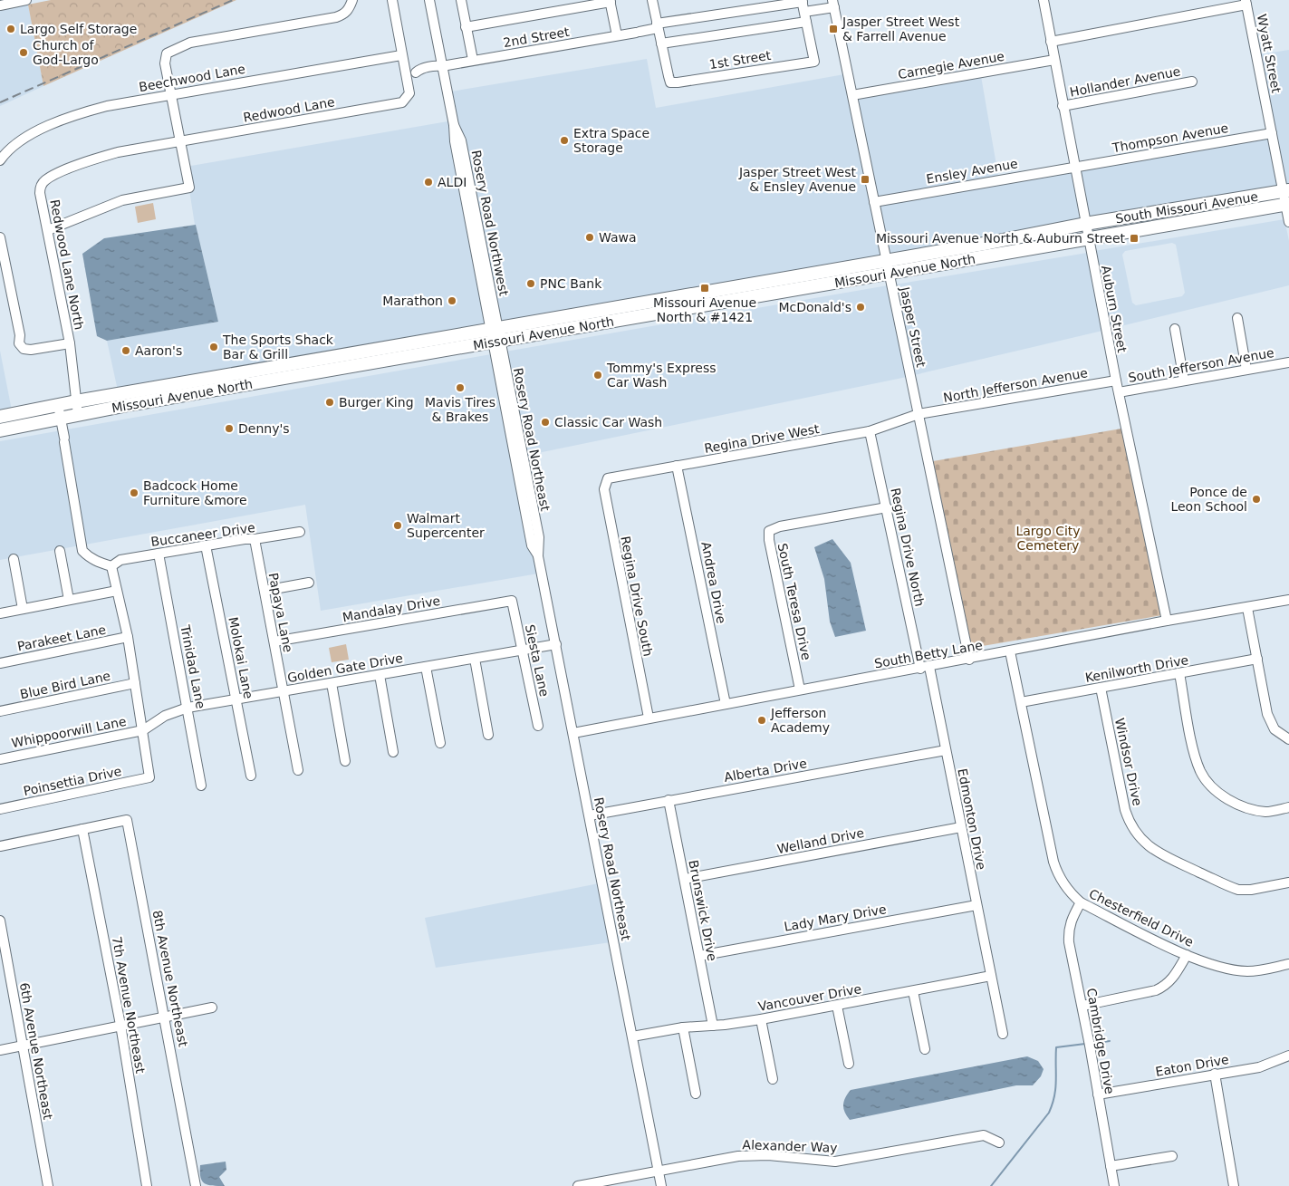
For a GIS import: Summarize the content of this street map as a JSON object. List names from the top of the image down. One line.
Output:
{"streets":{"main road":["South Missouri Avenue","Missouri Avenue North"],"street":["2nd Street","Wyatt Street","1st Street","Carnegie Avenue","Beechwood Lane","Hollander Avenue","Redwood Lane","Thompson Avenue","Ensley Avenue","Rosery Road Northwest","Redwood Lane North","Auburn Street","Jasper Street","South Jefferson Avenue","North Jefferson Avenue","Regina Drive West","Rosery Road Northeast","Buccaneer Drive","Regina Drive North","Andrea Drive","Regina Drive South","South Teresa Drive","Mandalay Drive","Papaya Lane","Parakeet Lane","South Betty Lane","Molokai Lane","Siesta Lane","Trinidad Lane","Golden Gate Drive","Kenilworth Drive","Blue Bird Lane","Whippoorwill Lane","Windsor Drive","Alberta Drive","Poinsettia Drive","Edmonton Drive","Welland Drive","Brunswick Drive","Lady Mary Drive","Chesterfield Drive","8th Avenue Northeast","Vancouver Drive","7th Avenue Northeast","Cambridge Drive","6th Avenue Northeast","Eaton Drive","Alexander Way"]},"crossings":[["2nd Street","Redwood Lane"],["2nd Street","Rosery Road Northwest"],["Wyatt Street","Thompson Avenue"],["Wyatt Street","South Missouri Avenue"],["Carnegie Avenue","Auburn Street"],["Carnegie Avenue","Jasper Street"],["Hollander Avenue","Auburn Street"],["Redwood Lane","Redwood Lane North"],["Thompson Avenue","Ensley Avenue"],["Thompson Avenue","Auburn Street"],["Ensley Avenue","Auburn Street"],["Ensley Avenue","Jasper Street"],["South Missouri Avenue","Missouri Avenue North"],["South Missouri Avenue","Auburn Street"],["Rosery Road Northwest","Missouri Avenue North"],["Rosery Road Northwest","Rosery Road Northeast"],["Redwood Lane North","Missouri Avenue North"],["Missouri Avenue North","Auburn Street"],["Missouri Avenue North","Jasper Street"],["Missouri Avenue North","Rosery Road Northeast"],["Auburn Street","South Jefferson Avenue"],["Auburn Street","North Jefferson Avenue"],["Auburn Street","South Betty Lane"],["Jasper Street","North Jefferson Avenue"],["Jasper Street","Regina Drive West"],["Jasper Street","South Betty Lane"],["North Jefferson Avenue","Regina Drive West"],["Regina Drive West","Regina Drive North"],["Regina Drive West","Andrea Drive"],["Regina Drive West","Regina Drive South"],["Rosery Road Northeast","South Betty Lane"],["Rosery Road Northeast","Golden Gate Drive"],["Rosery Road Northeast","Alberta Drive"],["Rosery Road Northeast","Vancouver Drive"],["Rosery Road Northeast","Alexander Way"],["Buccaneer Drive","Papaya Lane"],["Buccaneer Drive","Molokai Lane"],["Buccaneer Drive","Trinidad Lane"],["Regina Drive North","South Teresa Drive"],["Regina Drive North","South Betty Lane"],["Regina Drive North","Edmonton Drive"],["Andrea Drive","South Betty Lane"],["Regina Drive South","South Betty Lane"],["South Teresa Drive","South Betty Lane"],["Mandalay Drive","Papaya Lane"],["Mandalay Drive","Siesta Lane"],["Papaya Lane","Golden Gate Drive"],["South Betty Lane","Edmonton Drive"],["South Betty Lane","Chesterfield Drive"],["Molokai Lane","Golden Gate Drive"],["Siesta Lane","Golden Gate Drive"],["Trinidad Lane","Golden Gate Drive"],["Golden Gate Drive","Whippoorwill Lane"],["Golden Gate Drive","Poinsettia Drive"],["Kenilworth Drive","Windsor Drive"],["Kenilworth Drive","Chesterfield Drive"],["Whippoorwill Lane","Poinsettia Drive"],["Alberta Drive","Edmonton Drive"],["Alberta Drive","Brunswick Drive"],["Edmonton Drive","Welland Drive"],["Edmonton Drive","Lady Mary Drive"],["Edmonton Drive","Vancouver Drive"],["Welland Drive","Brunswick Drive"],["Brunswick Drive","Lady Mary Drive"],["Brunswick Drive","Vancouver Drive"],["Chesterfield Drive","Cambridge Drive"],["8th Avenue Northeast","7th Avenue Northeast"],["Cambridge Drive","Eaton Drive"]],"parks":["Largo City Cemetery"],"places":{"other":["Largo Self Storage","Church of God-Largo","Extra Space Storage","ALDI","Wawa","PNC Bank","Marathon","McDonald's","The Sports Shack Bar & Grill","Aaron's","Tommy's Express Car Wash","Mavis Tires & Brakes","Burger King","Classic Car Wash","Denny's","Badcock Home Furniture &more","Ponce de Leon School","Walmart Supercenter","Jefferson Academy"],"transit":["Jasper Street West & Farrell Avenue","Jasper Street West & Ensley Avenue","Missouri Avenue North & Auburn Street","Missouri Avenue North & #1421"]}}
